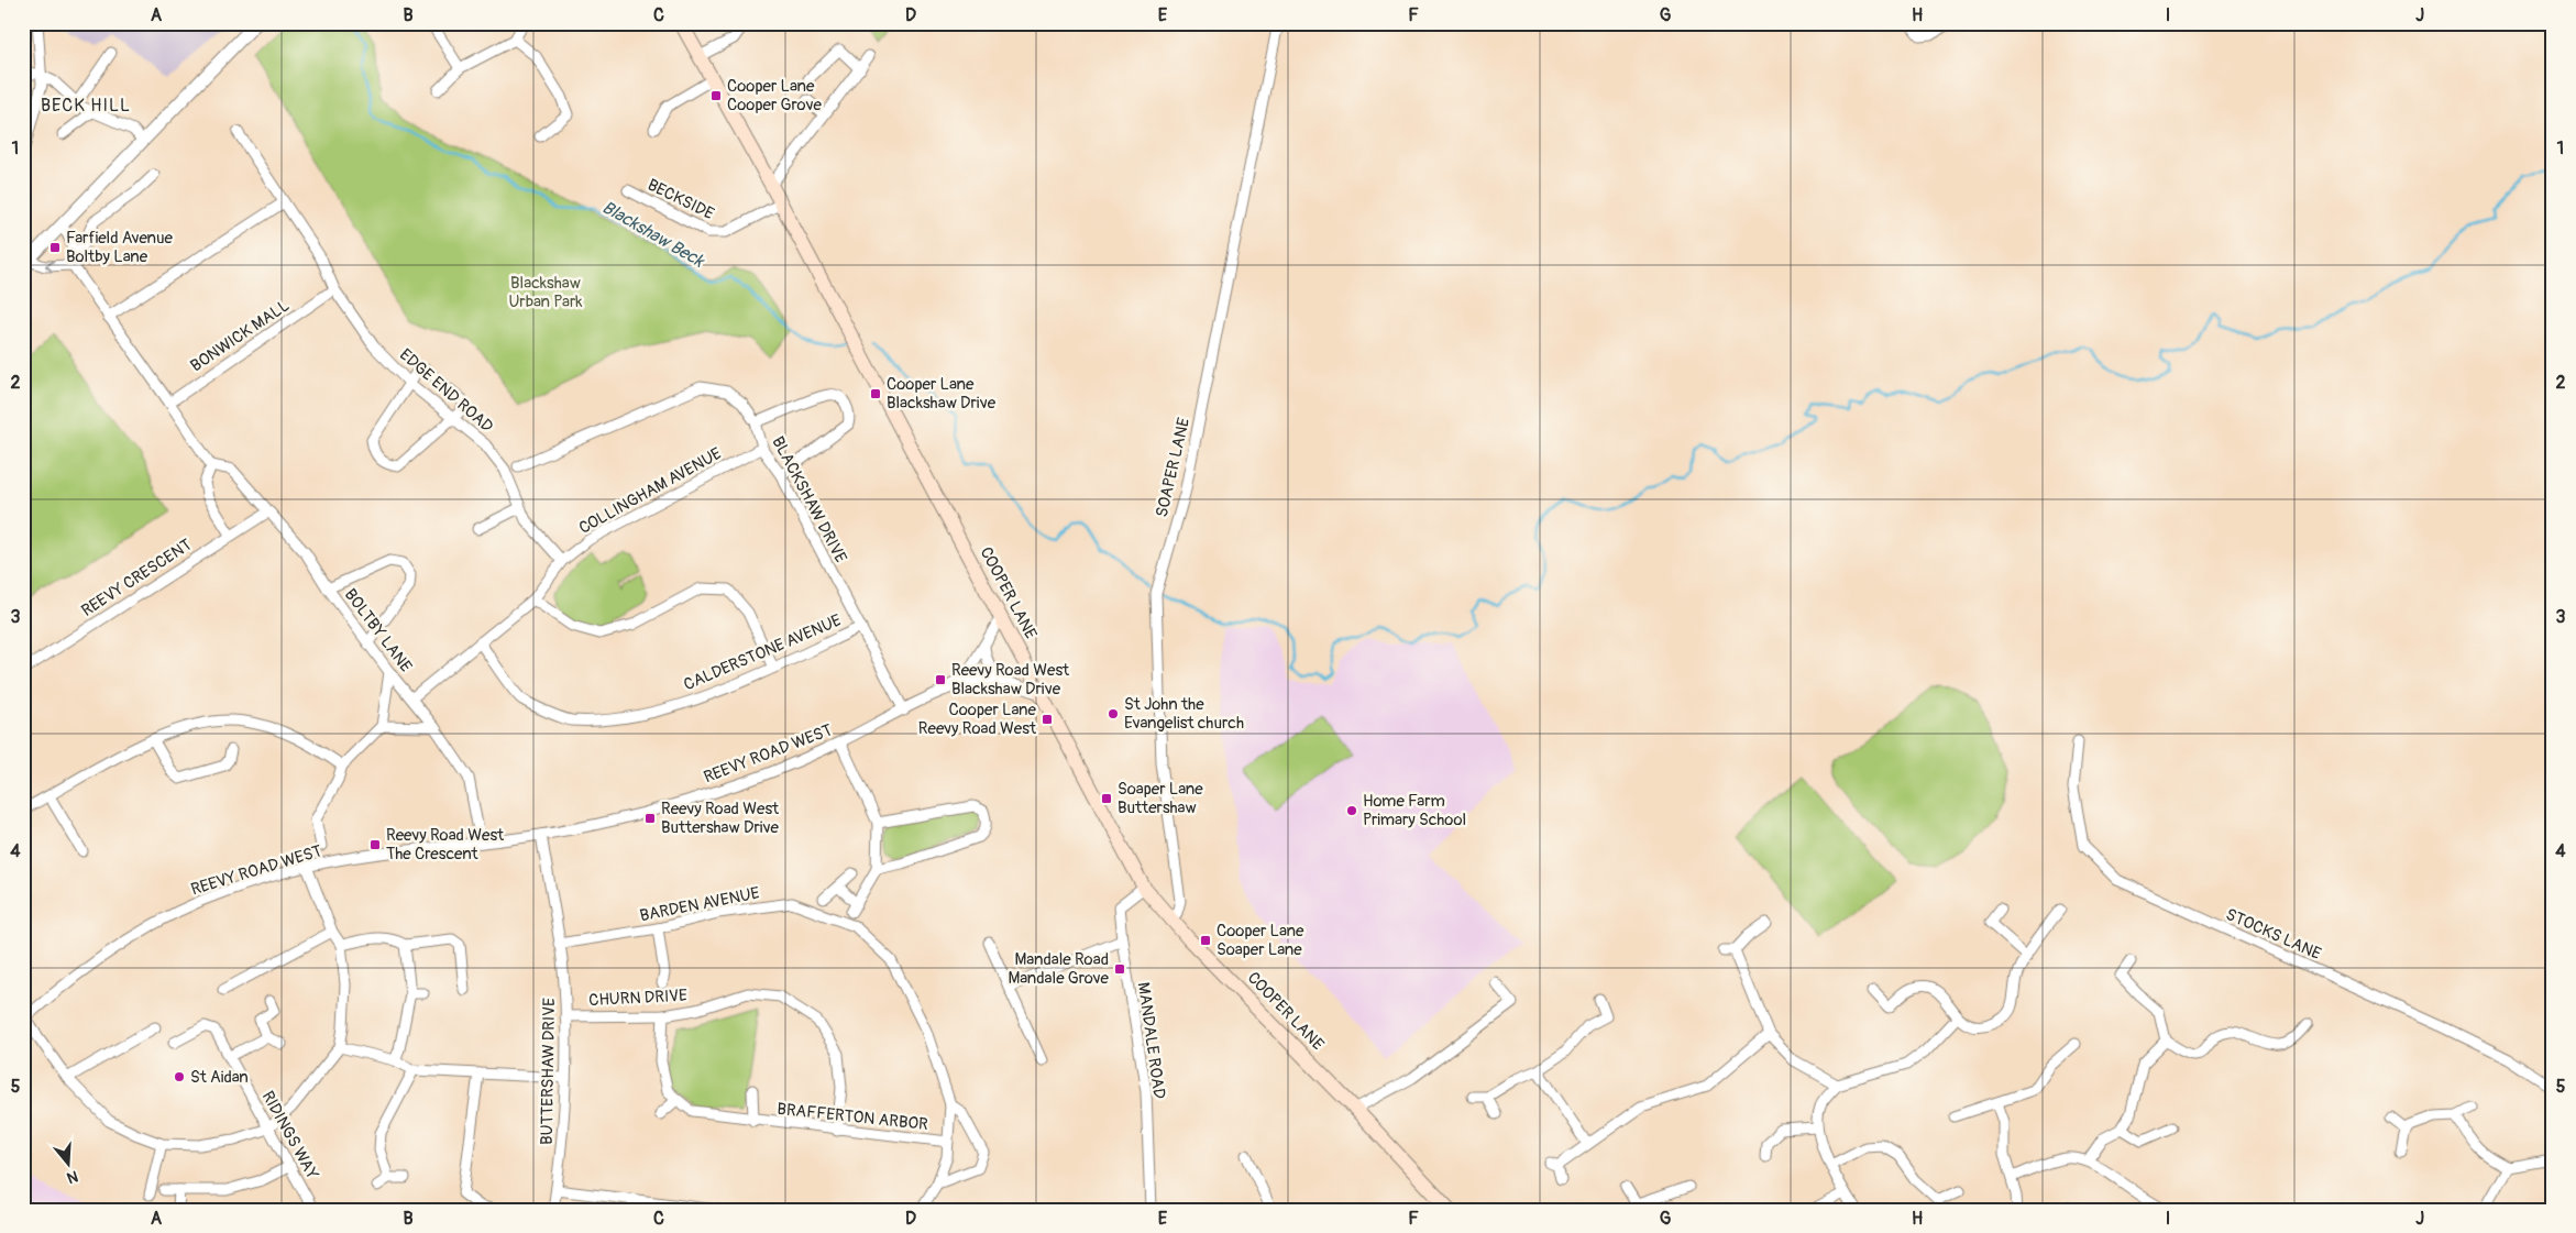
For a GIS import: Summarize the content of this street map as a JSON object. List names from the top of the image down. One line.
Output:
{"streets":{"main road":["COOPER LANE"],"street":["BECKSIDE","BONWICK MALL","EDGE END ROAD","SOAPER LANE","COLLINGHAM AVENUE","BLACKSHAW DRIVE","REEVY CRESCENT","BOLTBY LANE","CALDERSTONE AVENUE","REEVY ROAD WEST","BARDEN AVENUE","STOCKS LANE","CHURN DRIVE","MANDALE ROAD","BUTTERSHAW DRIVE","BRAFFERTON ARBOR","RIDINGS WAY"]},"crossings":[["BECKSIDE","COOPER LANE"],["EDGE END ROAD","COLLINGHAM AVENUE"],["SOAPER LANE","COOPER LANE"],["COLLINGHAM AVENUE","BLACKSHAW DRIVE"],["COLLINGHAM AVENUE","BOLTBY LANE"],["COLLINGHAM AVENUE","CALDERSTONE AVENUE"],["BLACKSHAW DRIVE","CALDERSTONE AVENUE"],["BLACKSHAW DRIVE","REEVY ROAD WEST"],["REEVY CRESCENT","BOLTBY LANE"],["COOPER LANE","MANDALE ROAD"],["BOLTBY LANE","REEVY ROAD WEST"],["REEVY ROAD WEST","BUTTERSHAW DRIVE"],["BARDEN AVENUE","BUTTERSHAW DRIVE"],["BARDEN AVENUE","BRAFFERTON ARBOR"],["CHURN DRIVE","BUTTERSHAW DRIVE"],["CHURN DRIVE","BRAFFERTON ARBOR"]],"districts":["BECK HILL"],"water":["Blackshaw Beck"],"parks":["Blackshaw Urban Park"],"places":{"transit":["Cooper Lane Cooper Grove","Farfield Avenue Boltby Lane","Cooper Lane Blackshaw Drive","Reevy Road West Blackshaw Drive","Cooper Lane Reevy Road West","Soaper Lane Buttershaw","Reevy Road West Buttershaw Drive","Reevy Road West The Crescent","Cooper Lane Soaper Lane","Mandale Road Mandale Grove"],"other":["St John the Evangelist church","Home Farm Primary School","St Aidan"]},"north":"bottom","grid":{"columns":["A","B","C","D","E","F","G","H","I","J"],"rows":["1","2","3","4","5"]}}
